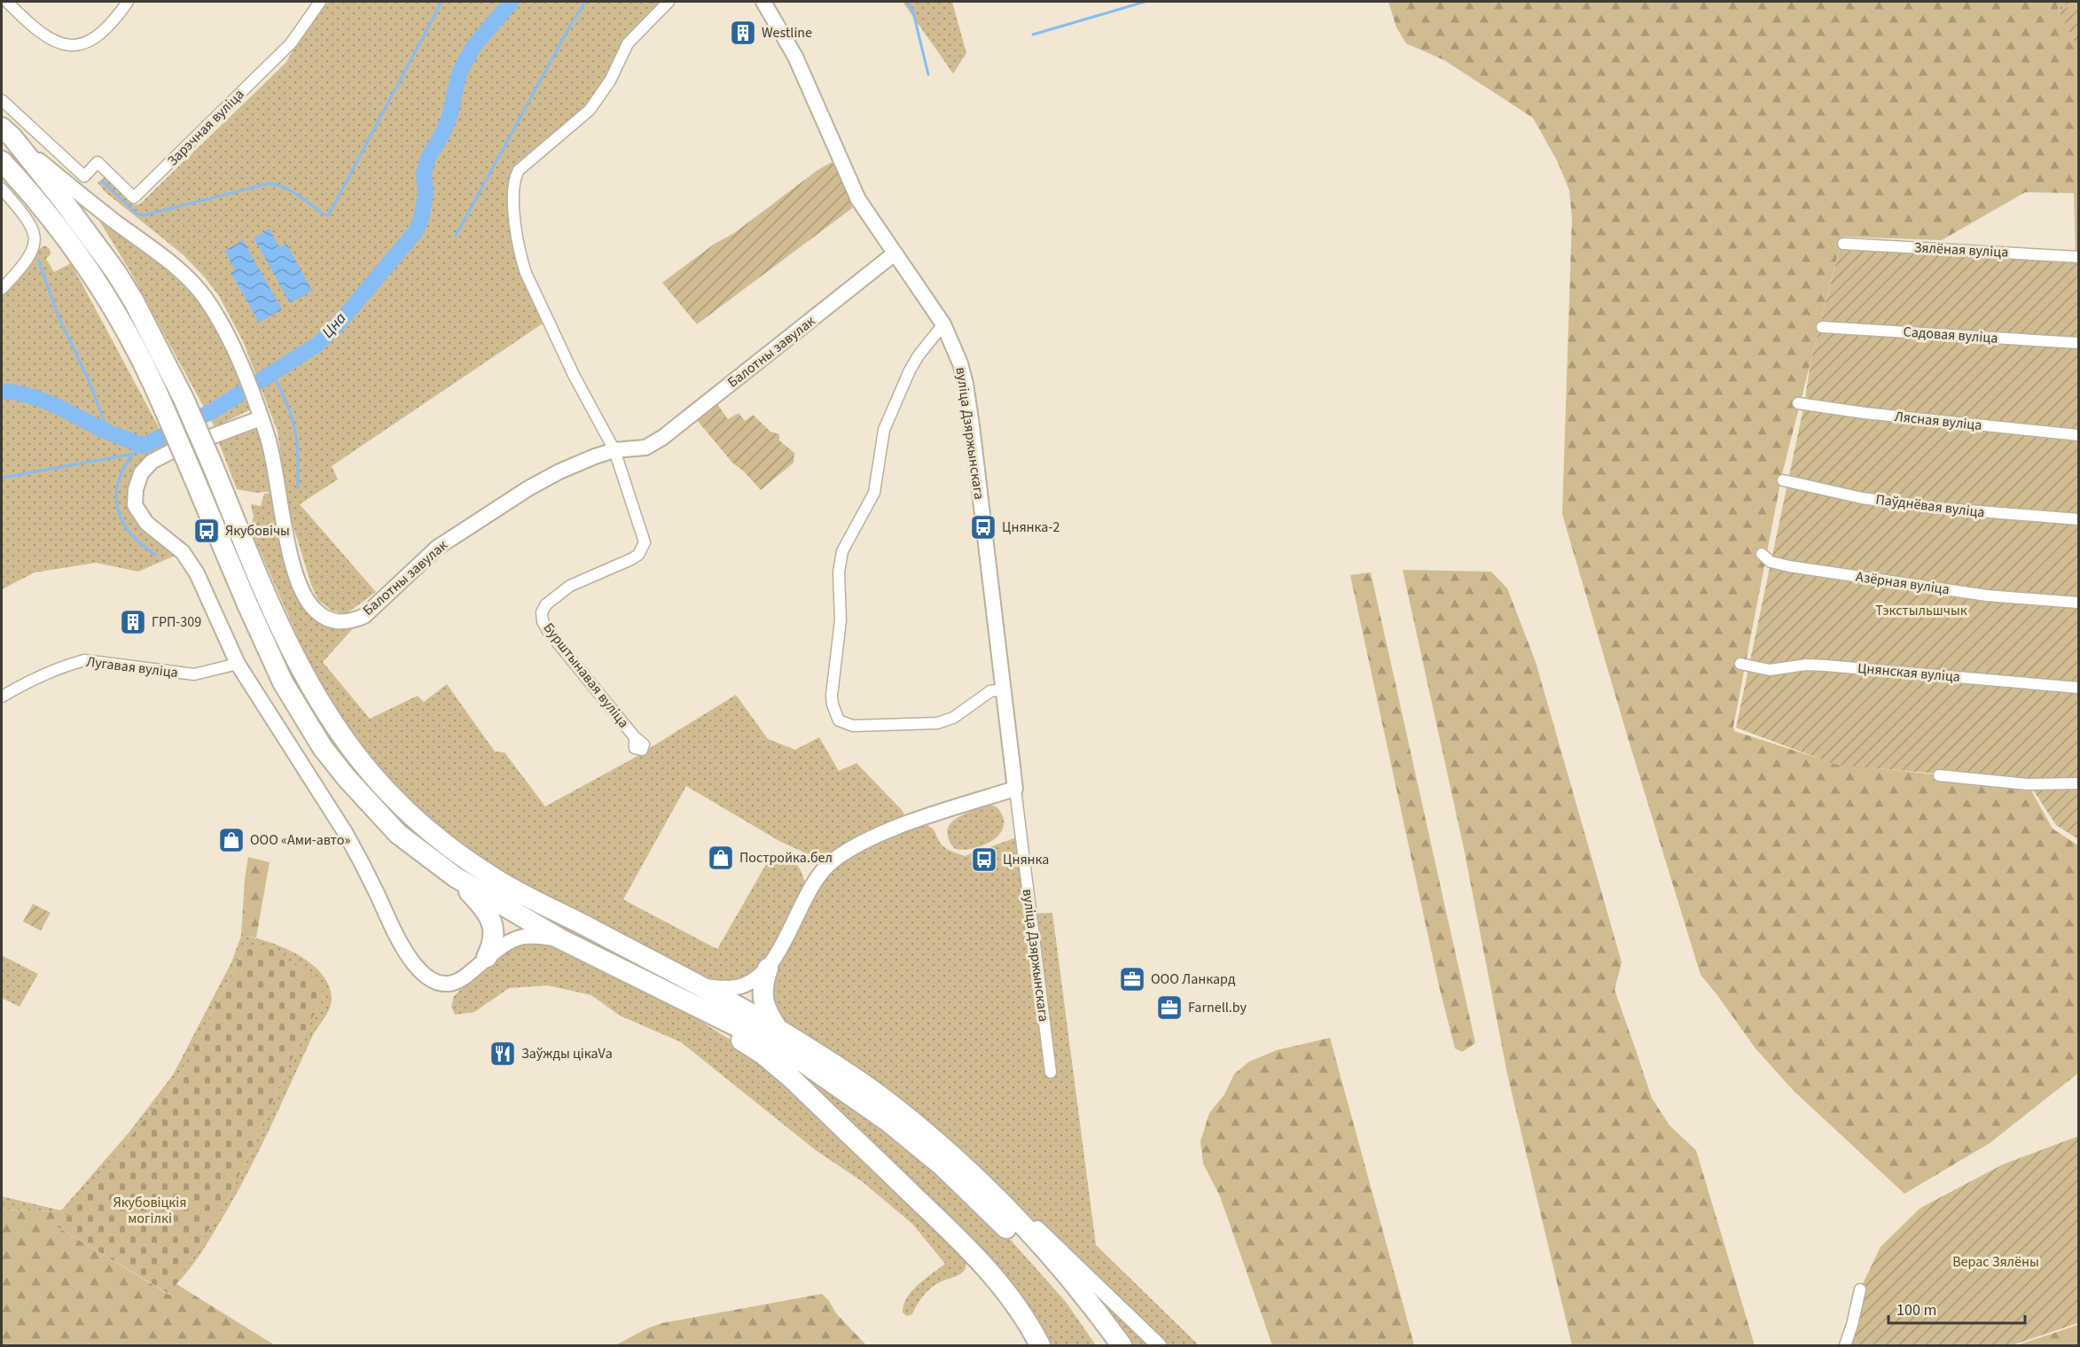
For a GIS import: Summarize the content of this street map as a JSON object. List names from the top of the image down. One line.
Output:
{"streets":{"main road":["Балотны завулак","вуліца Дзяржынскага"],"street":["Зарэчная вуліца","Зялёная вуліца","Садовая вуліца","Лясная вуліца","Паўднёвая вуліца","Азёрная вуліца","Лугавая вуліца","Цнянская вуліца","Бурштынавая вуліца"]},"crossings":[["Балотны завулак","вуліца Дзяржынскага"],["Балотны завулак","Бурштынавая вуліца"]],"water":["Цна"],"parks":["Тэкстыльшчык","Якубовіцкія могілкі","Верас Зялёны"],"places":{"building":["Westline","ГРП-309"],"bus stop":["Цнянка-2","Якубовічы","Цнянка"],"shop":["ООО «Ами-авто»","Постройка.бел"],"office":["ООО Ланкард","Farnell.by"],"restaurant":["Заўжды цікаVа"]},"scale_bar":"100 m"}
